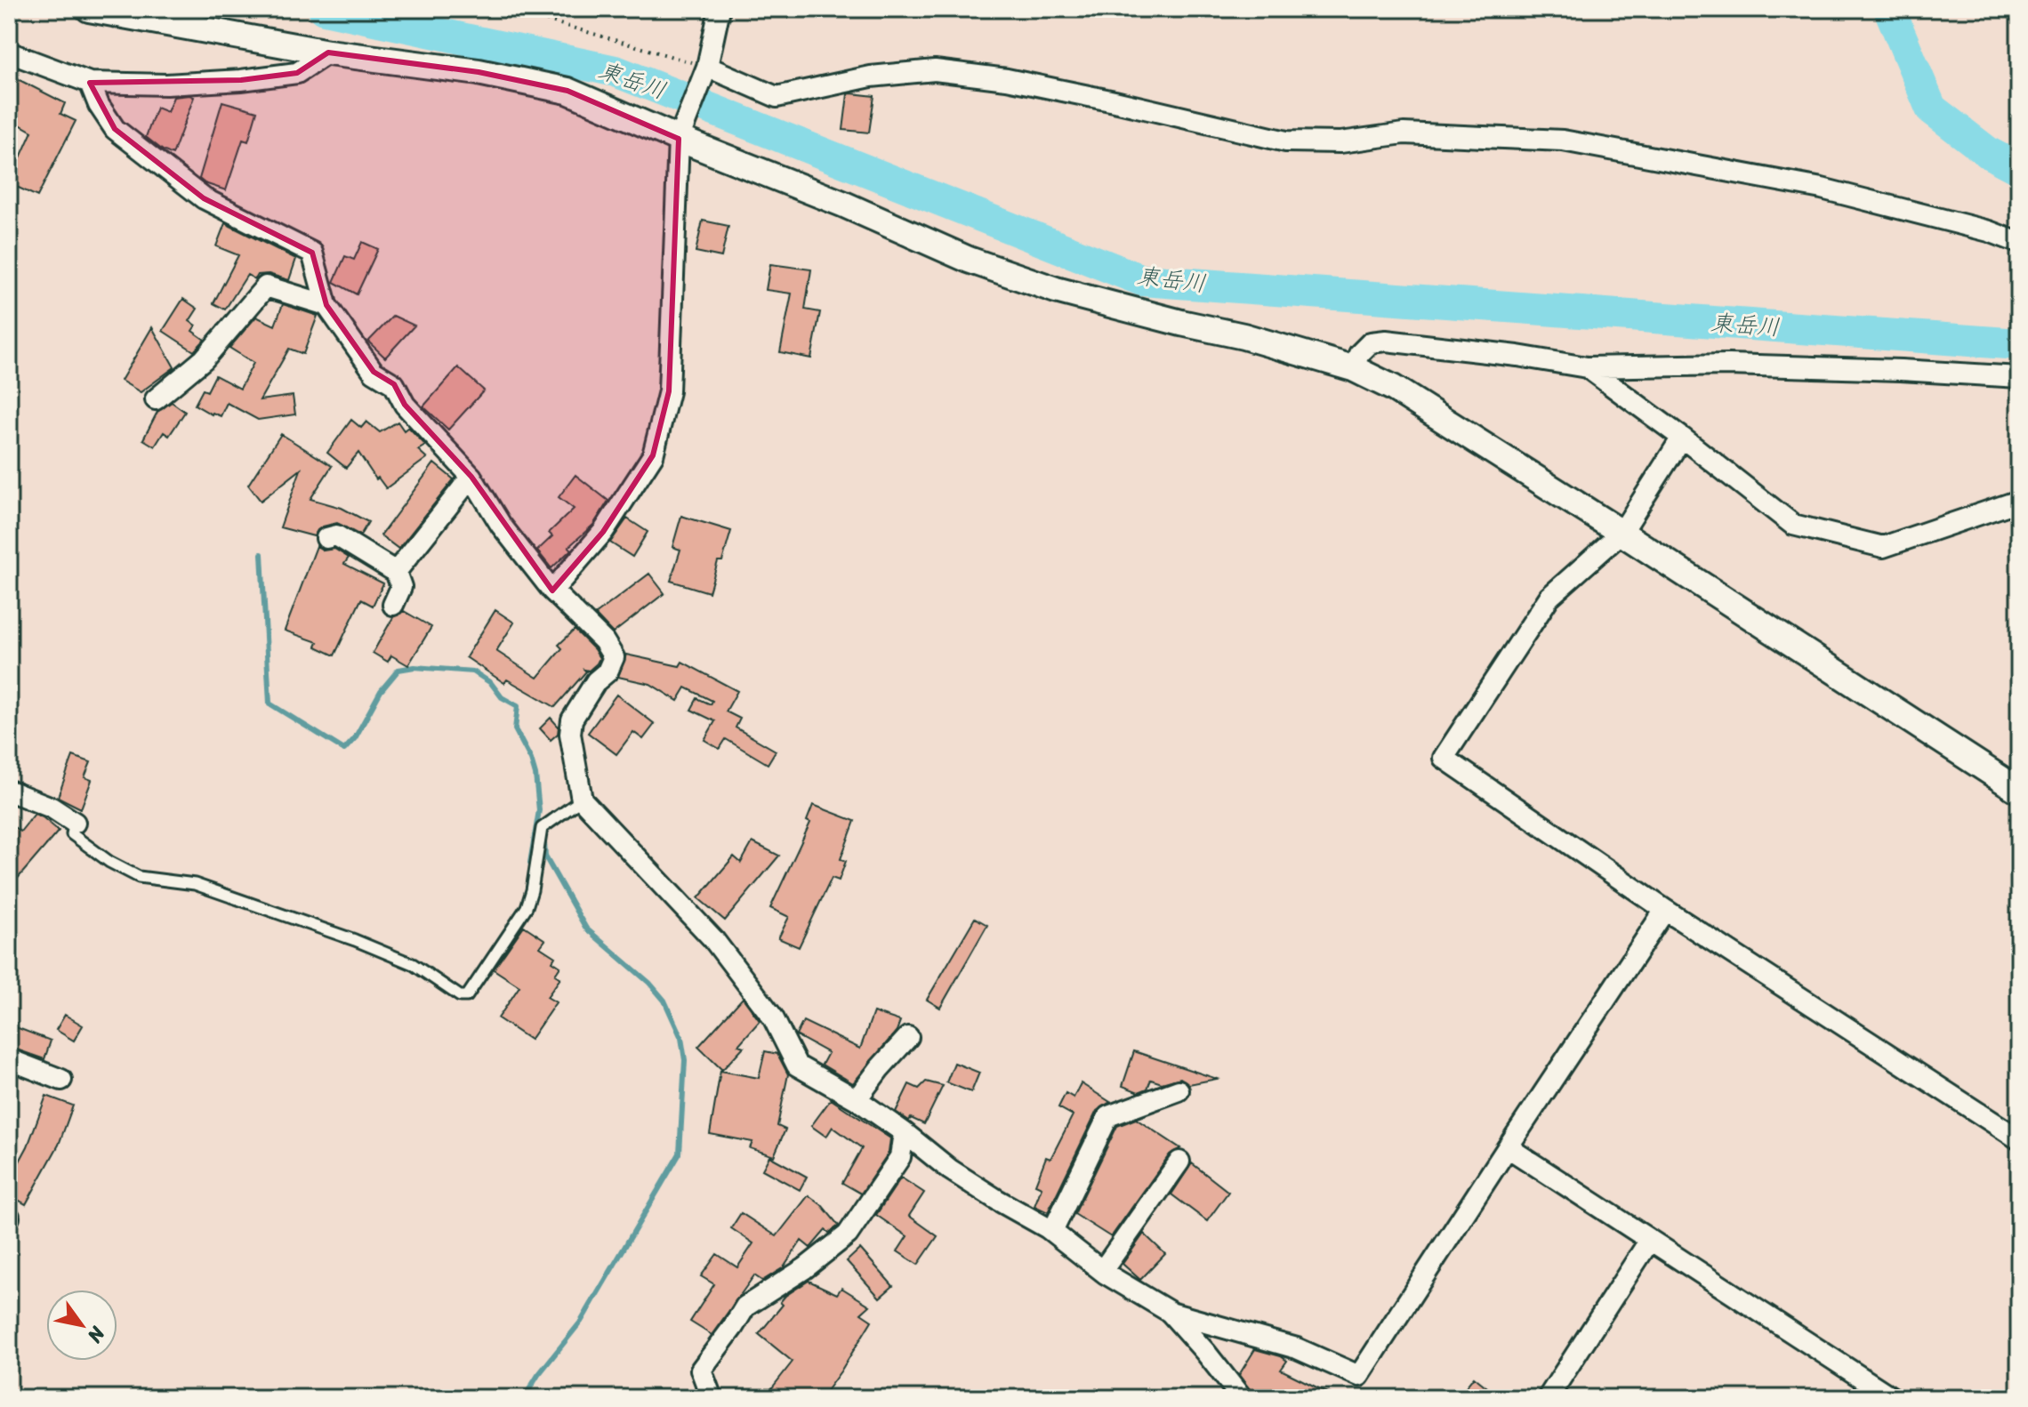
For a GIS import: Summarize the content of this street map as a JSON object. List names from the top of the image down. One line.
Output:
{"water":["東岳川"],"north":"bottom right"}
